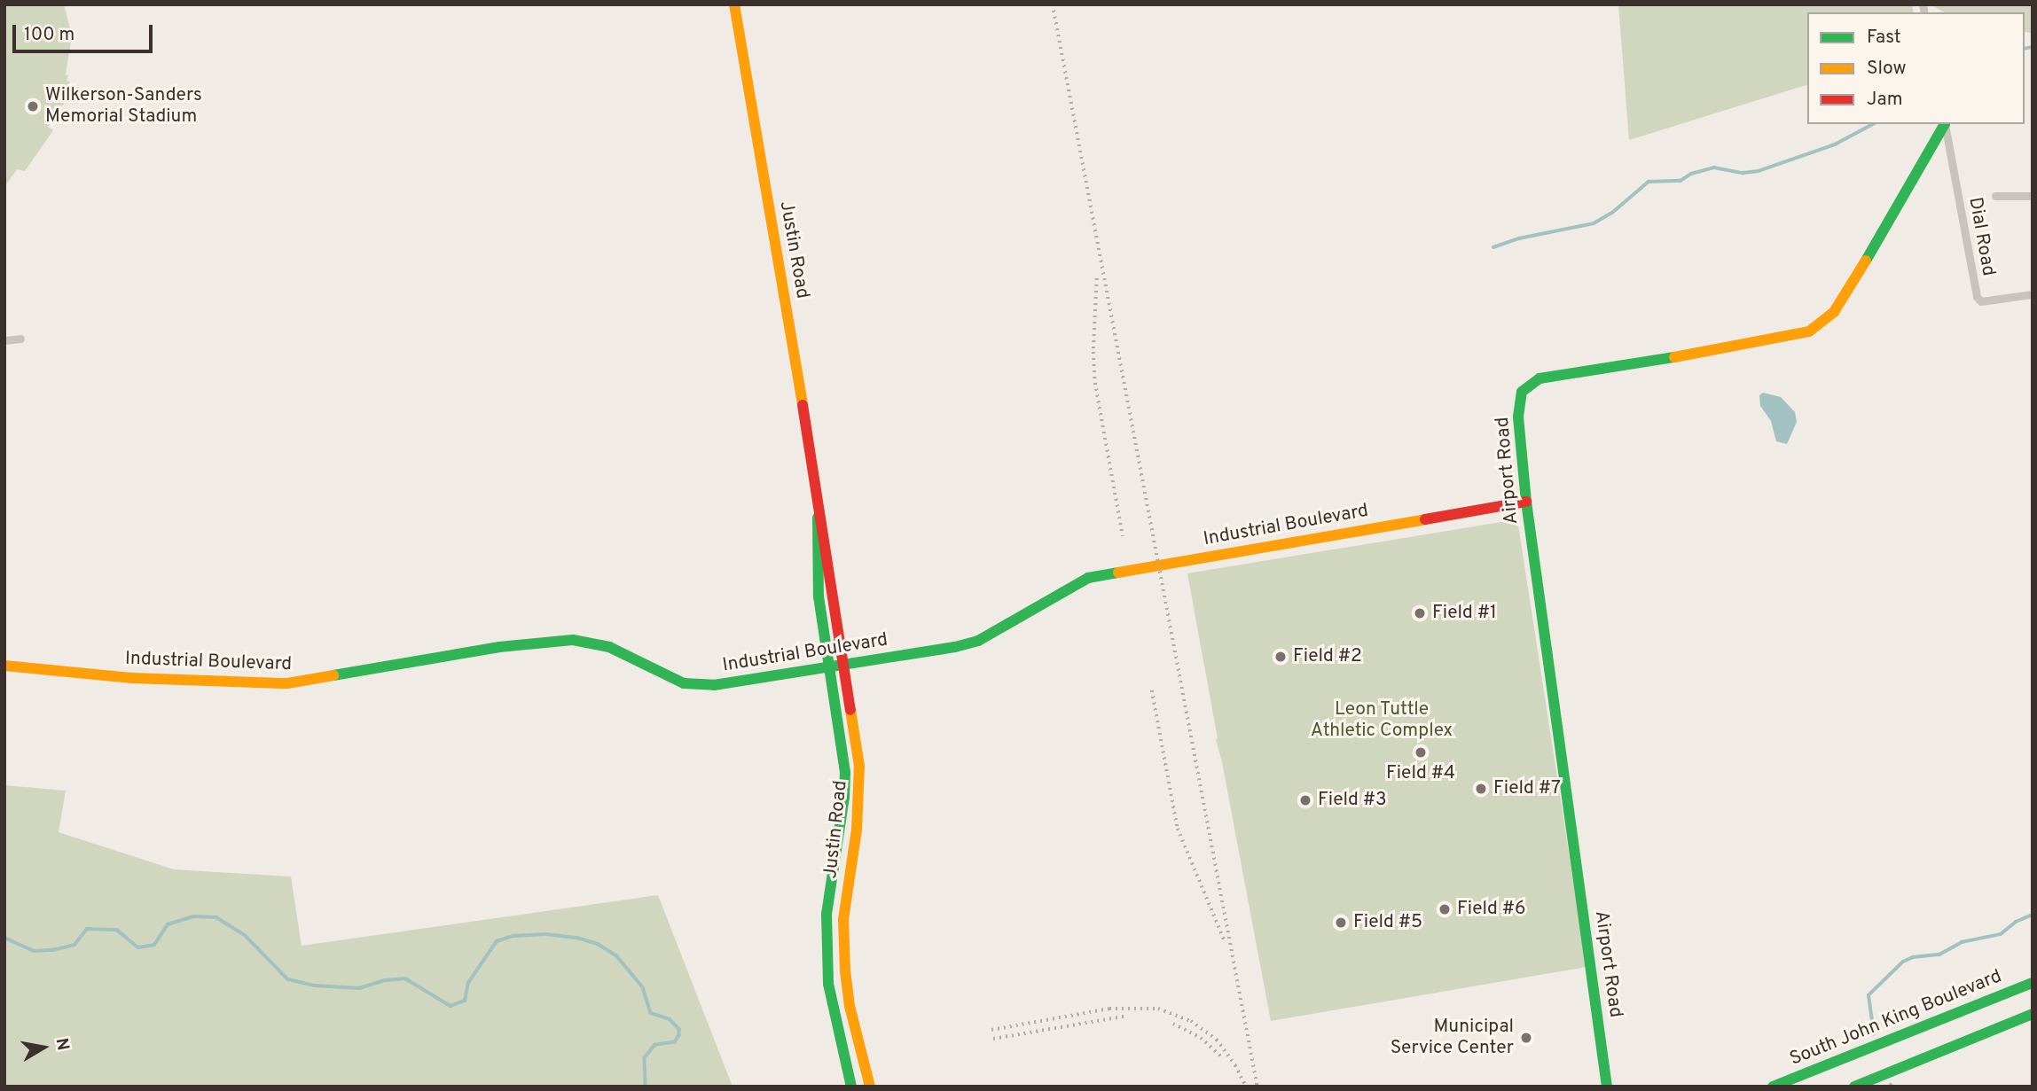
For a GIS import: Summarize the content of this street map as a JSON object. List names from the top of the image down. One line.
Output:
{"streets":{"street":["Dial Road","Justin Road","Airport Road","Industrial Boulevard","South John King Boulevard"]},"crossings":[["Justin Road","Industrial Boulevard"],["Airport Road","Industrial Boulevard"]],"parks":["Leon Tuttle Athletic Complex"],"places":["Wilkerson-Sanders Memorial Stadium","Field #1","Field #2","Field #4","Field #7","Field #3","Field #6","Field #5","Municipal Service Center"],"legend":["Fast","Slow","Jam"],"scale_bar":"100 m","north":"right"}
